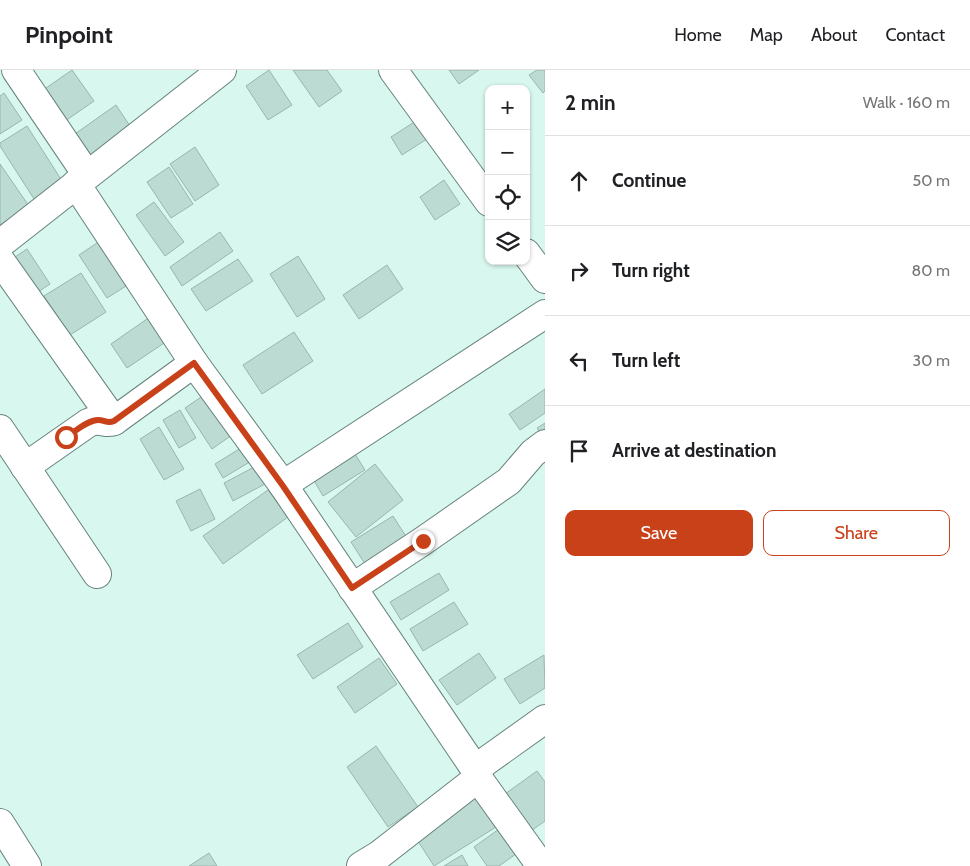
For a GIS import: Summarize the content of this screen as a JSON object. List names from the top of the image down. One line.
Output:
{"page":{"header":"Pinpoint","nav":["Home","Map","About","Contact"],"heading":["2 min","Walk · 160 m"],"map_buttons":["+","−"],"list":[["Continue","50 m"],["Turn right","80 m"],["Turn left","30 m"],"Arrive at destination"],"buttons":["Save","Share"]}}
